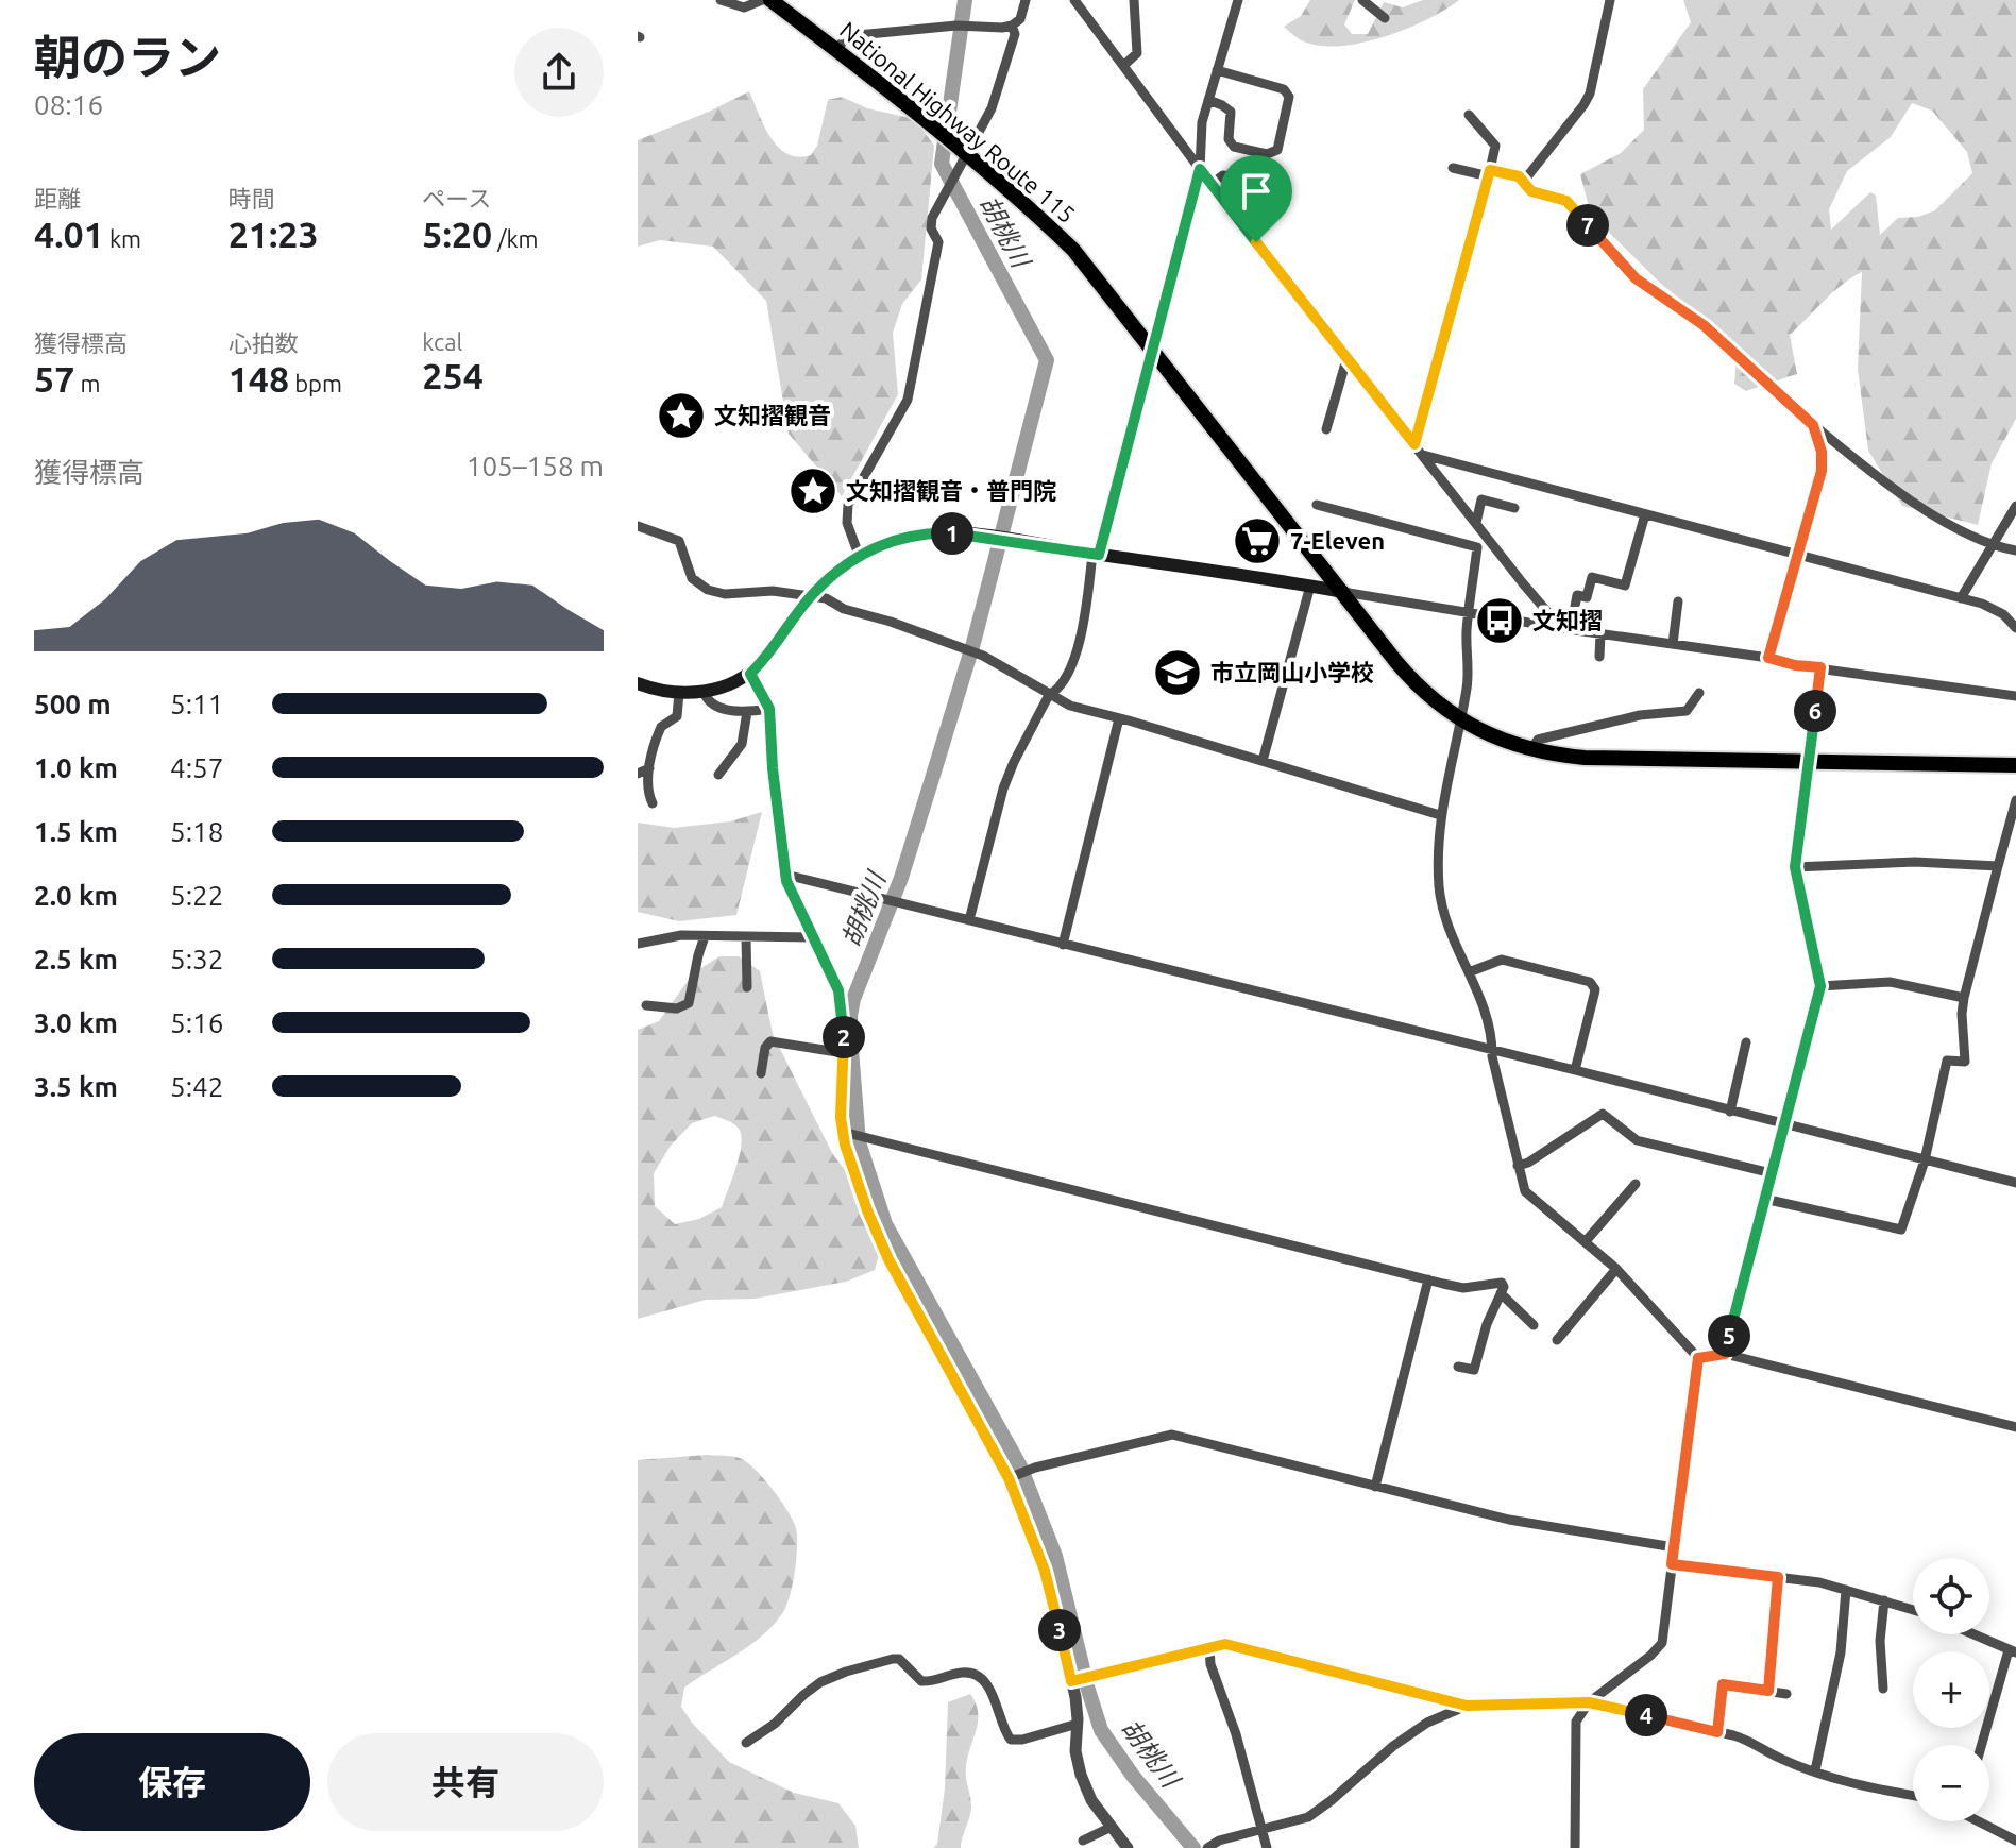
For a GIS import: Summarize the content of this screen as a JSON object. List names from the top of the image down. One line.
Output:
{"streets":{"highway":["National Highway Route 115"]},"water":["胡桃川"],"places":{"place":["文知摺観音","文知摺観音・普門院"],"supermarket":["7-Eleven"],"bus stop":["文知摺"],"school or university":["市立岡山小学校"]},"page":{"heading":["朝のラン","08:16"],"stats":[["距離","4.01 km"],["時間","21:23"],["ペース","5:20 /km"],["獲得標高","57 m"],["心拍数","148 bpm"],["kcal","254"]],"pins":["7","1","6","2","5","3","4"],"chart":["獲得標高","105–158 m"],"list":[{"name":"500 m","note":"5:11"},{"name":"1.0 km","note":"4:57"},{"name":"1.5 km","note":"5:18"},{"name":"2.0 km","note":"5:22"},{"name":"2.5 km","note":"5:32"},{"name":"3.0 km","note":"5:16"},{"name":"3.5 km","note":"5:42"}],"map_buttons":["+","−"],"buttons":["保存","共有"]}}
